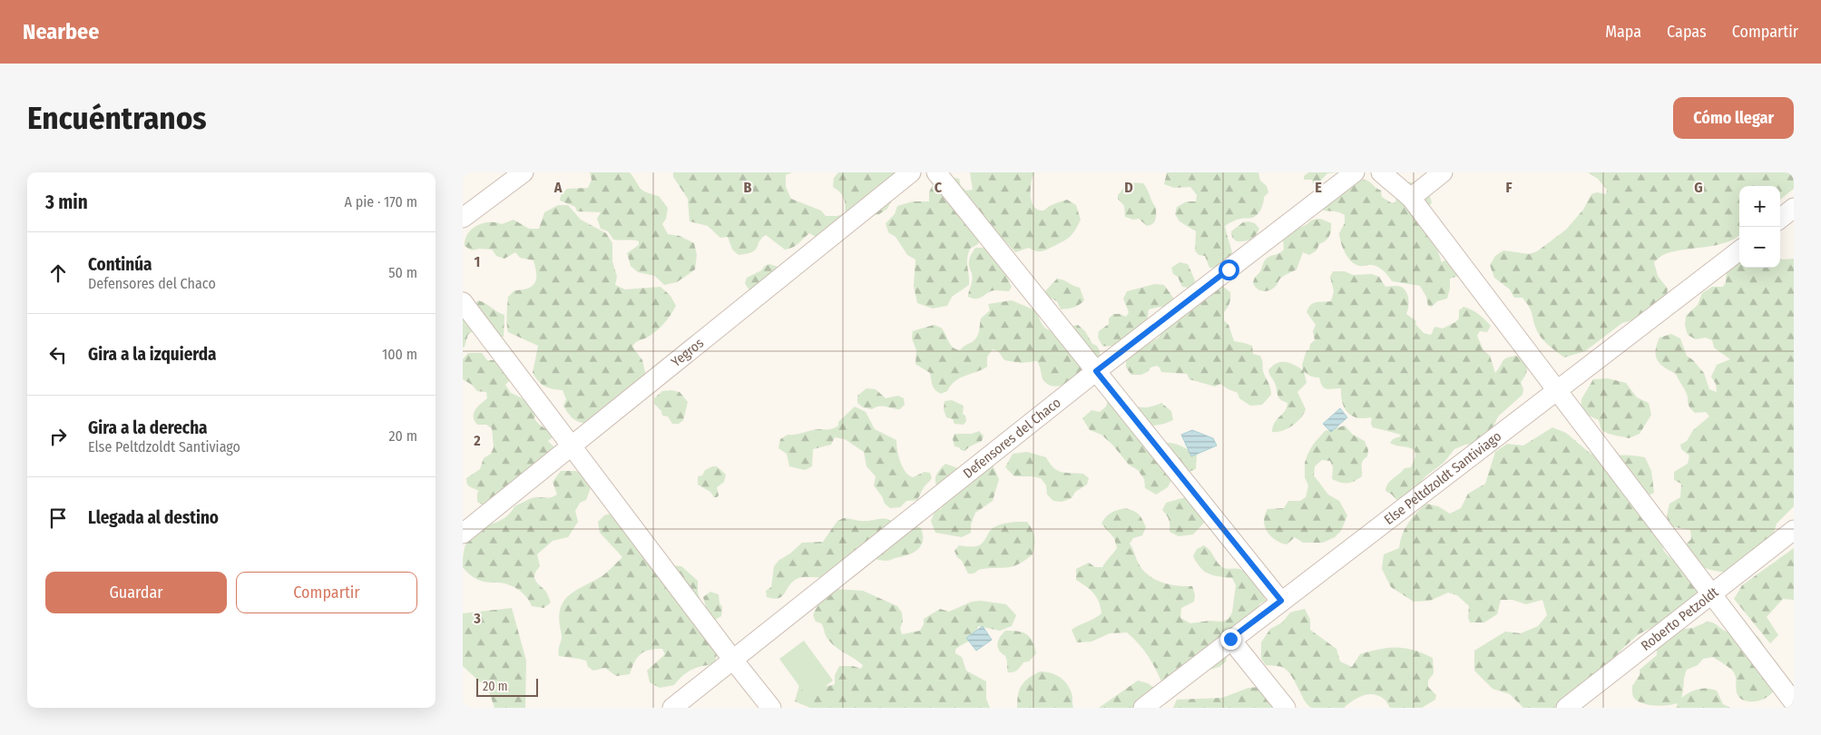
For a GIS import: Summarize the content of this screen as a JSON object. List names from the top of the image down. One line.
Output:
{"streets":{"street":["Yegros","Defensores del Chaco","Else Peltdzoldt Santiviago","Roberto Petzoldt"]},"scale_bar":"20 m","page":{"header":"Nearbee","nav":["Mapa","Capas","Compartir"],"buttons":["Cómo llegar",["Guardar","Compartir"]],"title":"Encuéntranos","heading":["3 min","A pie · 170 m"],"map_buttons":["+","−"],"list":[["Continúa","Defensores del Chaco","50 m"],["Gira a la izquierda","100 m"],["Gira a la derecha","Else Peltdzoldt Santiviago","20 m"],"Llegada al destino"],"scale":"20 m"},"grid":{"columns":["A","B","C","D","E","F","G"],"rows":["1","2","3"]}}
